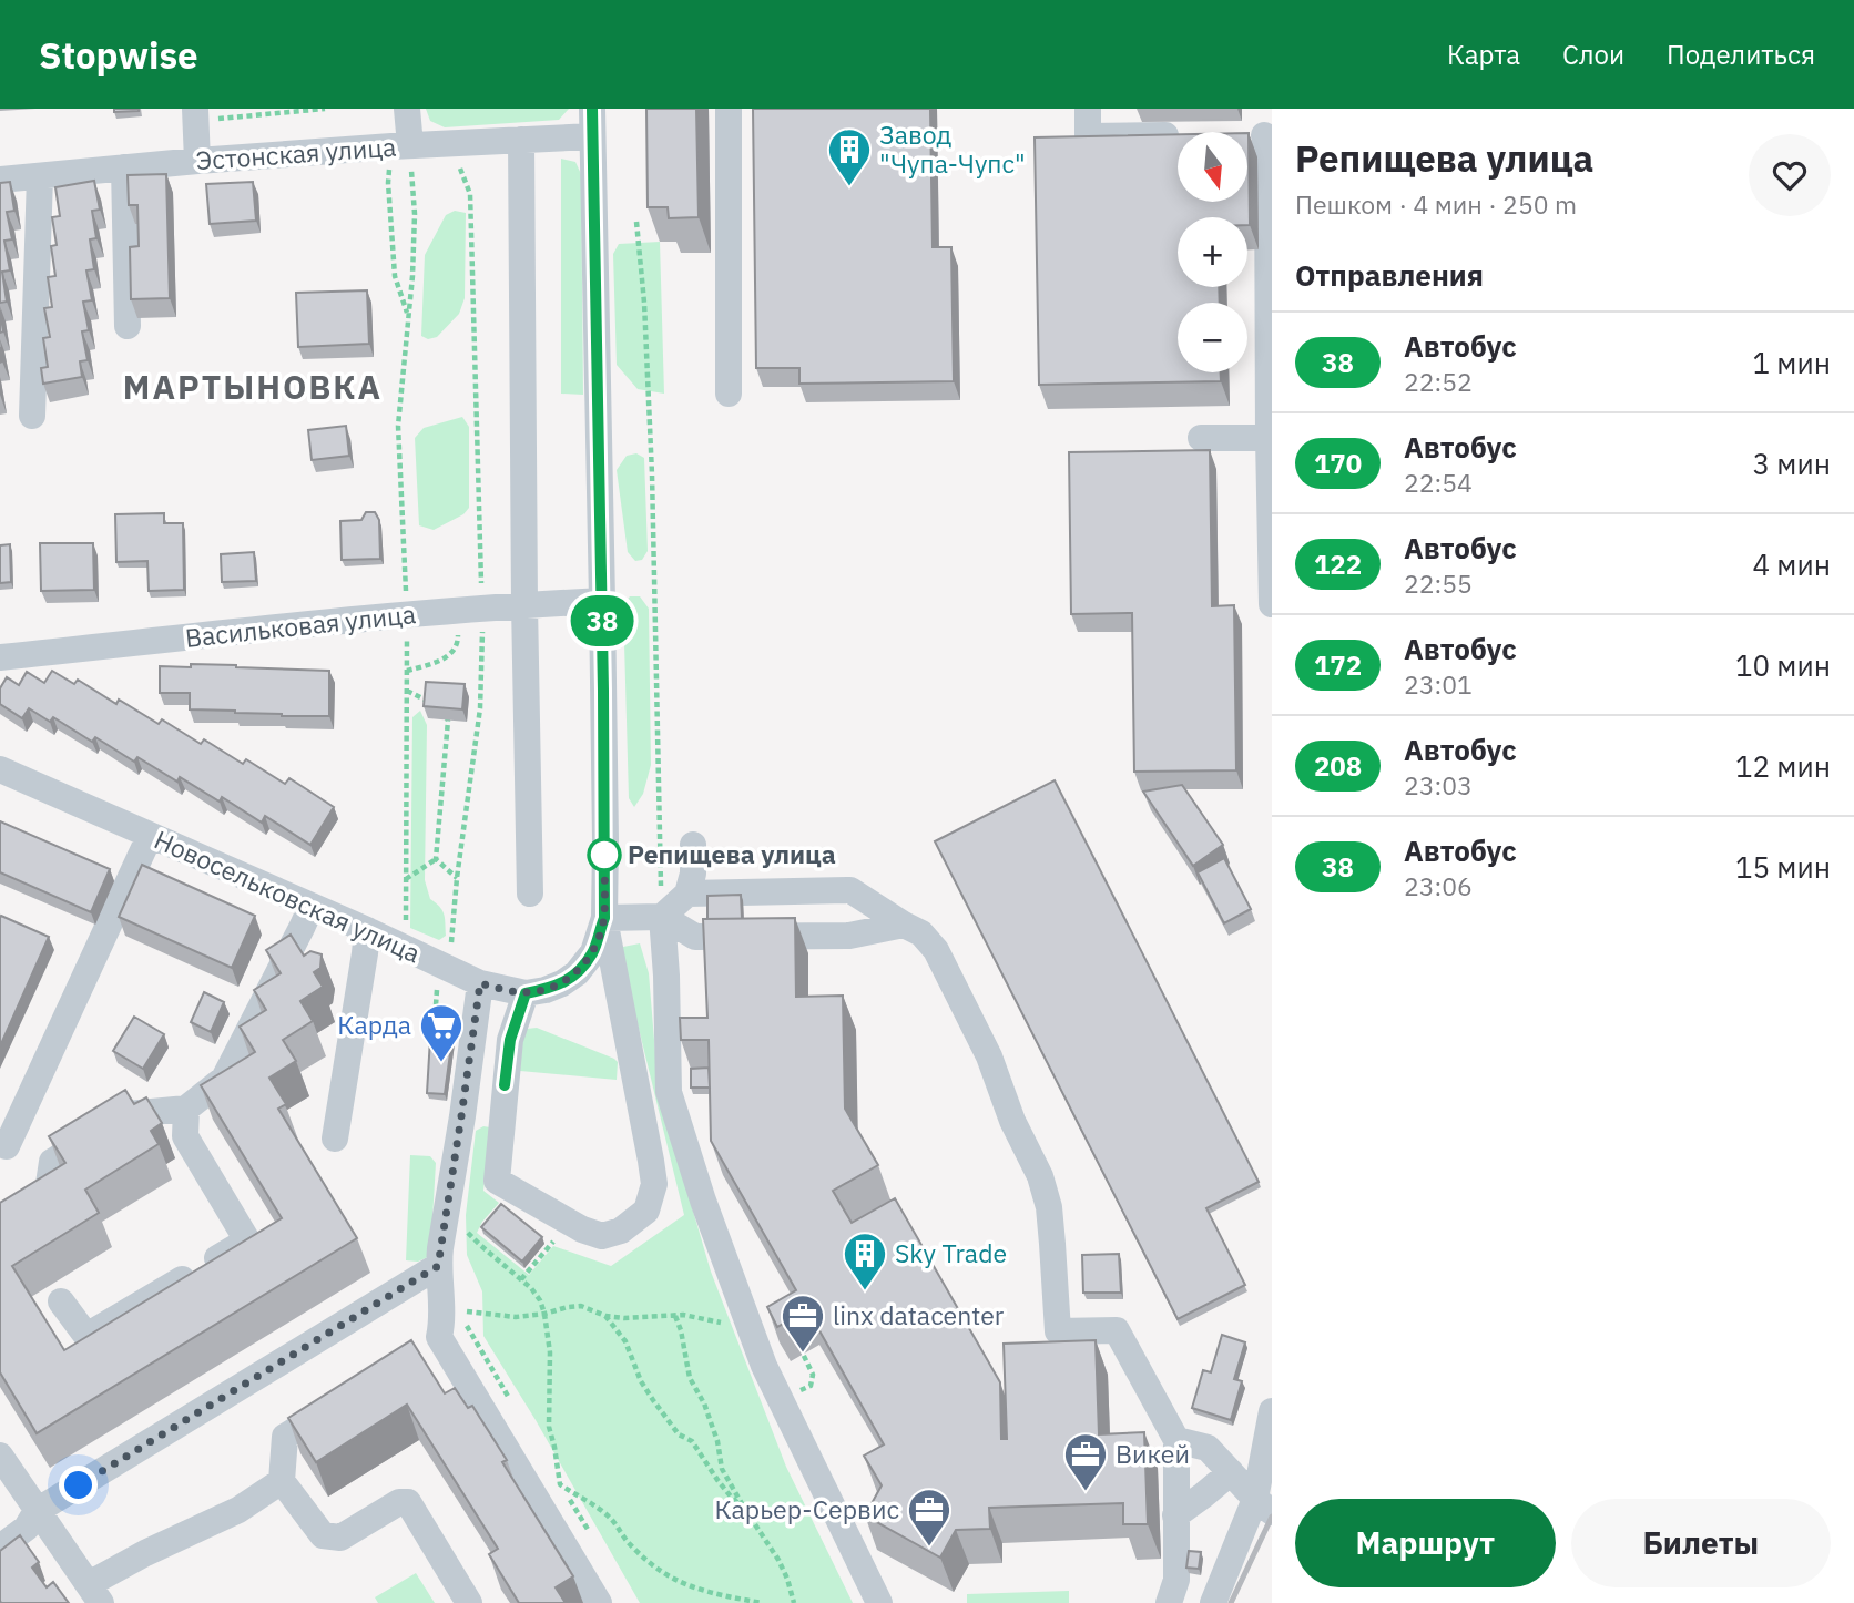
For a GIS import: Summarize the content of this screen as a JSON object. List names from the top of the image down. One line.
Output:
{"streets":{"street":["Эстонская улица","Васильковая улица","Новосельковская улица"]},"districts":["МАРТЫНОВКА"],"places":{"building":["Завод \"Чупа-Чупс\"","Sky Trade"],"other":["Репищева улица"],"supermarket":["Карда"],"office":["linx datacenter","Викей","Карьер-Сервис"]},"lines":["bus line 38"],"north":"bottom","page":{"header":"Stopwise","nav":["Карта","Слои","Поделиться"],"on_map":"38","heading":[["Репищева улица","Пешком · 4 мин · 250 m"],"Отправления"],"map_buttons":["+","−"],"list":[{"mark":"38","name":"Автобус","note":"22:52","value":"1 мин"},{"mark":"170","name":"Автобус","note":"22:54","value":"3 мин"},{"mark":"122","name":"Автобус","note":"22:55","value":"4 мин"},{"mark":"172","name":"Автобус","note":"23:01","value":"10 мин"},{"mark":"208","name":"Автобус","note":"23:03","value":"12 мин"},{"mark":"38","name":"Автобус","note":"23:06","value":"15 мин"}],"buttons":["Маршрут","Билеты"]}}
